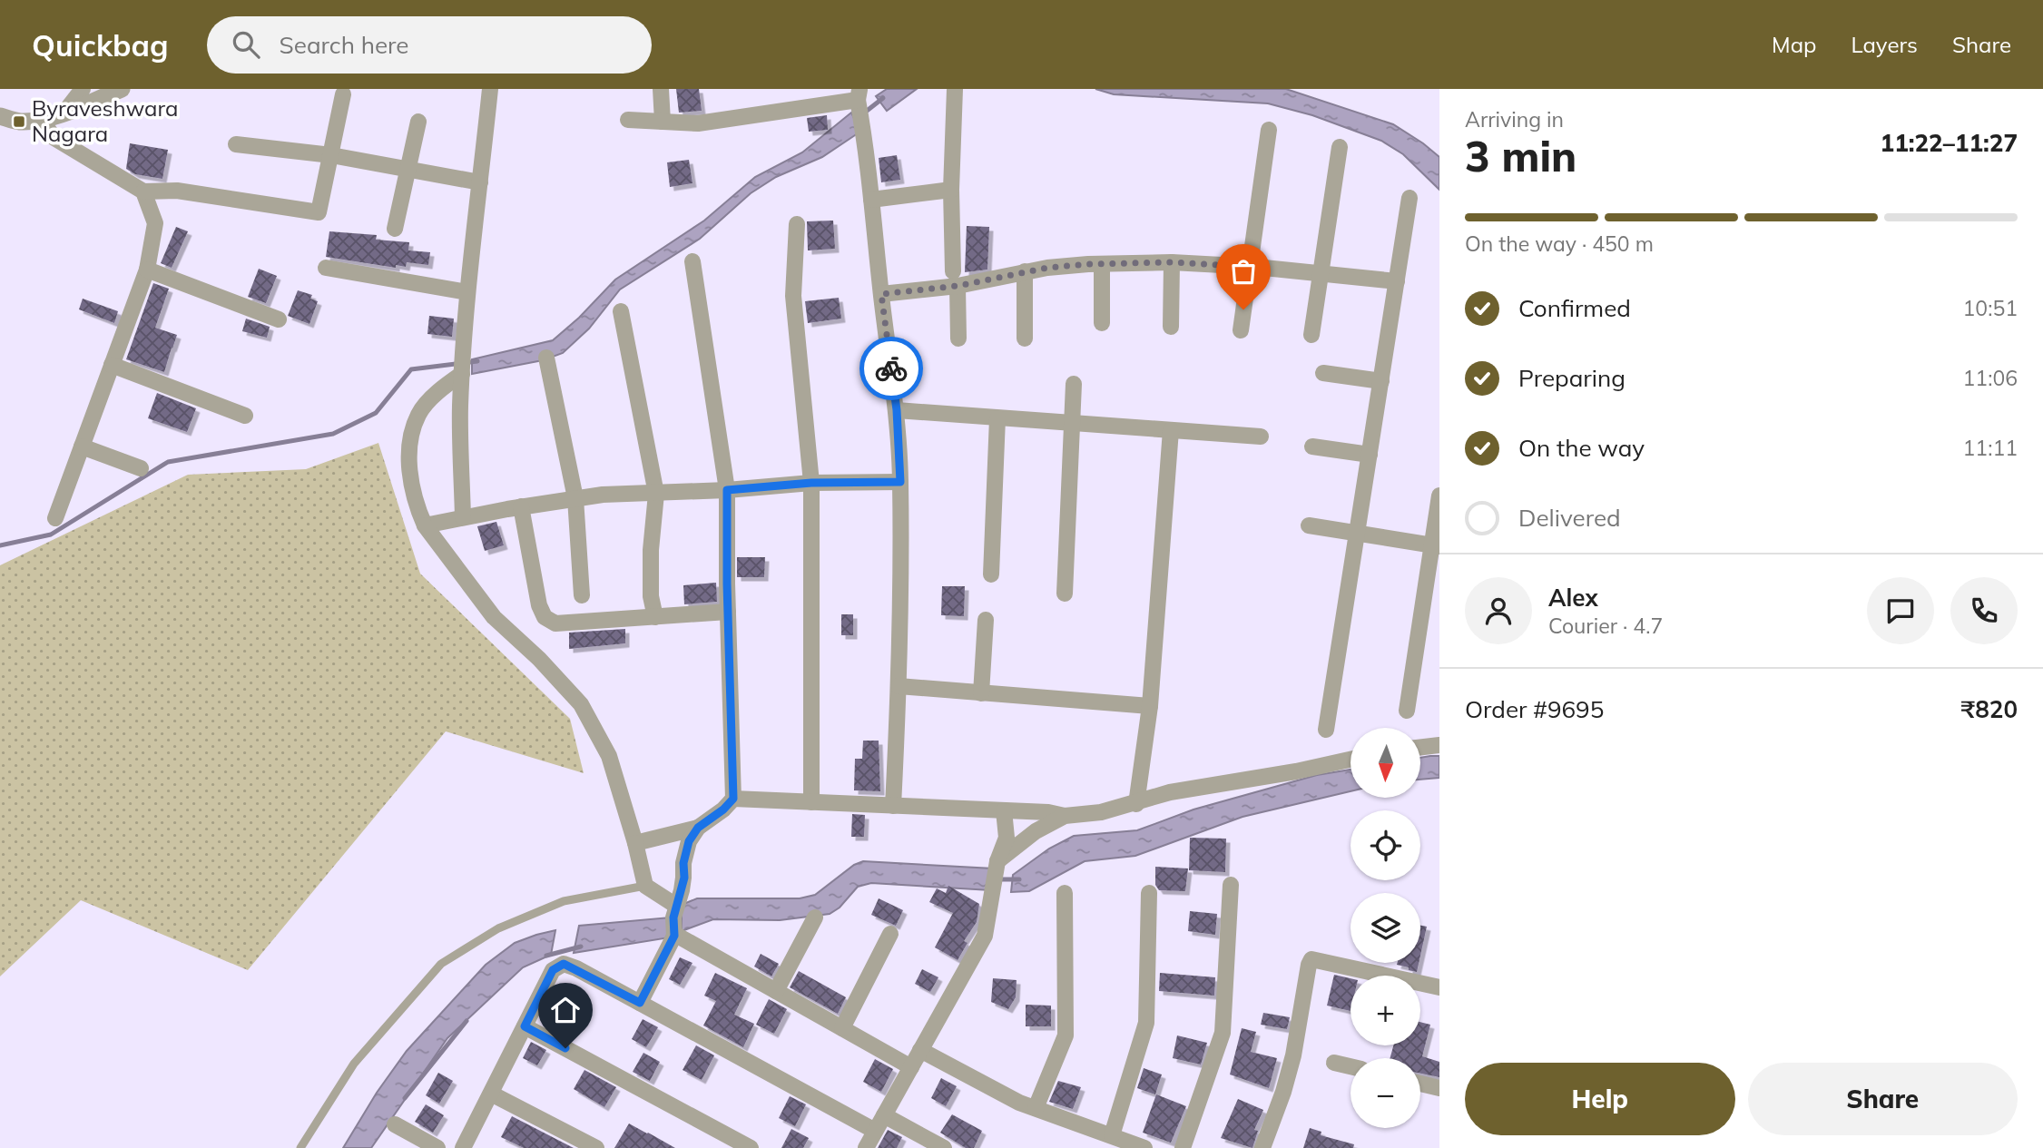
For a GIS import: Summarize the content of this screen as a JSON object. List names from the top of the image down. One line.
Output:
{"places":{"transit":["Byraveshwara Nagara"]},"north":"bottom","page":{"header":"Quickbag","search":"Search here","nav":["Map","Layers","Share"],"heading":["3 min","Arriving in","11:22–11:27"],"panel":["Alex","Courier · 4.7","Order #9695","₹820"],"bar":"On the way · 450 m","list":[["Confirmed","10:51"],["Preparing","11:06"],["On the way","11:11"],"Delivered"],"map_buttons":["+","−"],"buttons":["Help","Share"]}}
